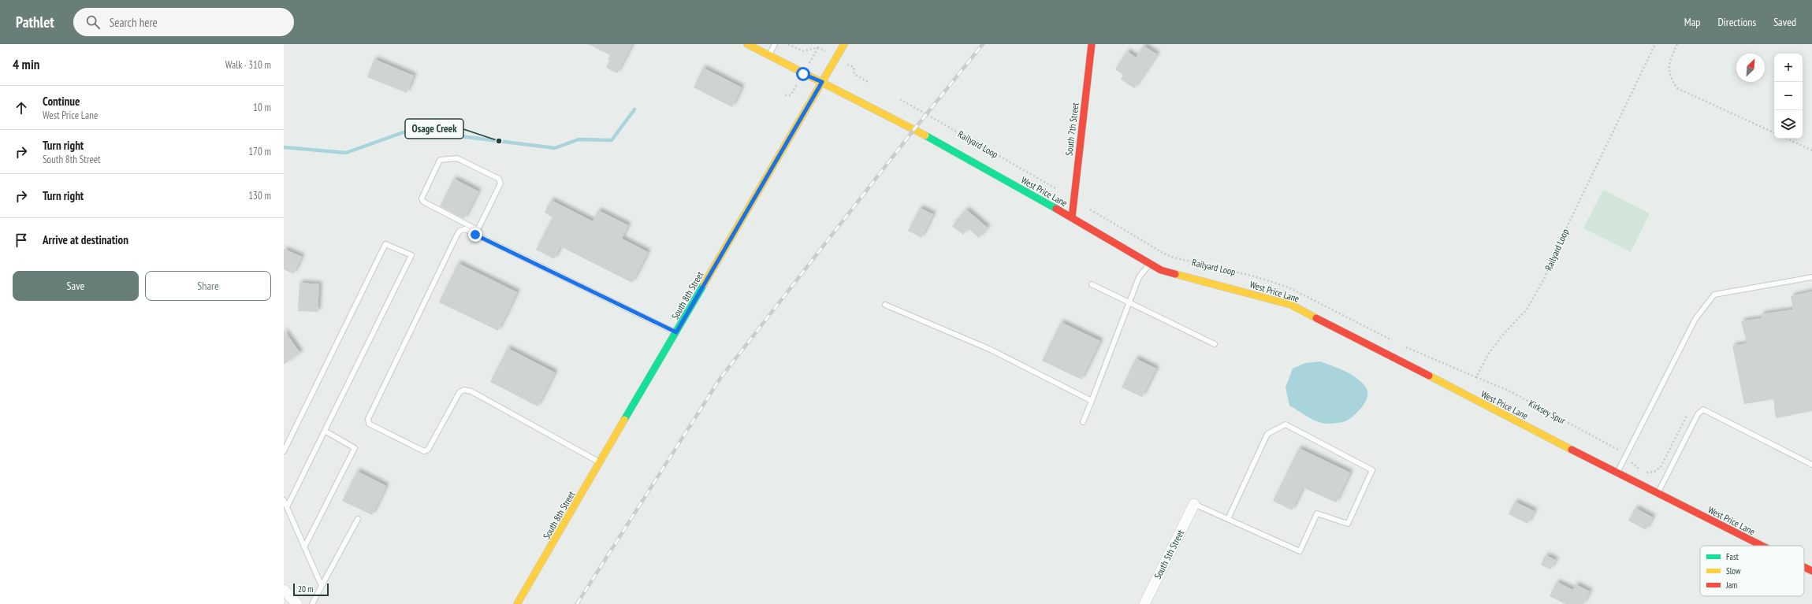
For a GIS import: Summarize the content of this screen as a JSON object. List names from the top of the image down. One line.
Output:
{"streets":{"street":["South 7th Street","West Price Lane","South 8th Street","South 5th Street"],"path":["Railyard Loop","Kirksey Spur"]},"crossings":[["South 7th Street","West Price Lane"],["Railyard Loop","Kirksey Spur"],["West Price Lane","South 8th Street"]],"places":["Osage Creek"],"legend":["Fast","Slow","Jam"],"scale_bar":"20 m","north":"top right","page":{"header":"Pathlet","search":"Search here","nav":["Map","Directions","Saved"],"heading":["4 min","Walk · 310 m"],"map_buttons":["+","−"],"list":[["Continue","West Price Lane","10 m"],["Turn right","South 8th Street","170 m"],["Turn right","130 m"],"Arrive at destination"],"buttons":["Save","Share"],"scale":"20 m"}}
